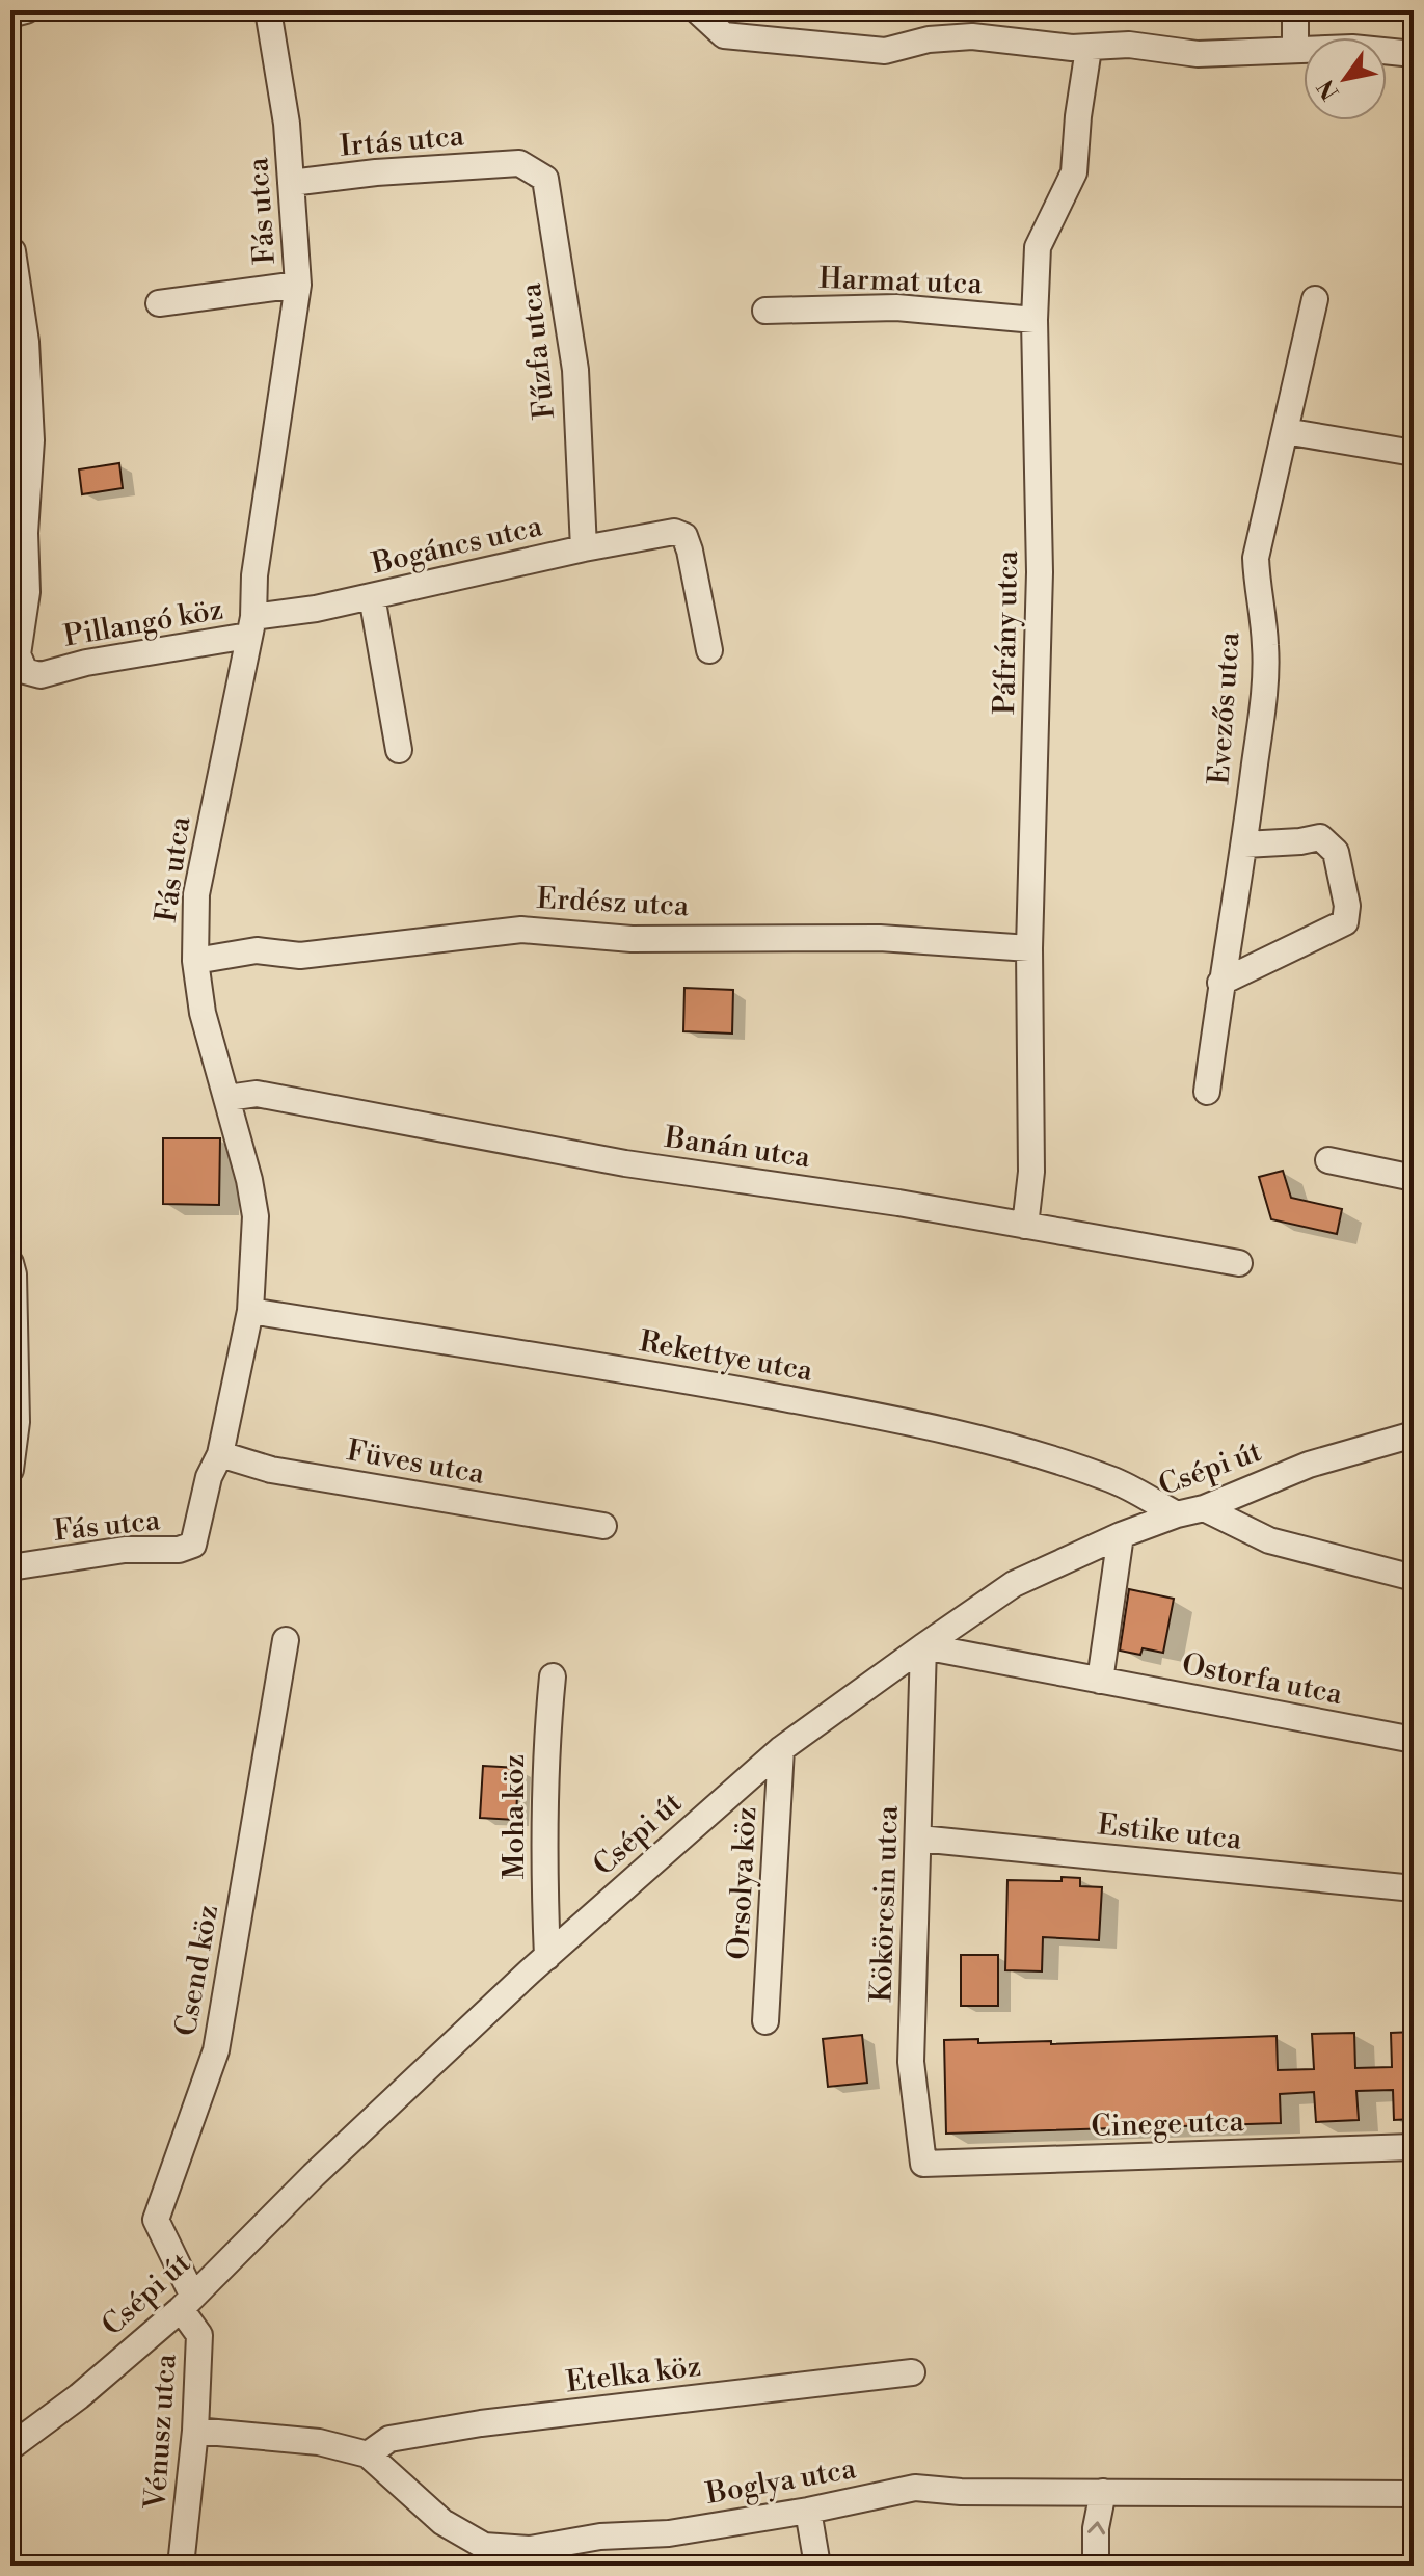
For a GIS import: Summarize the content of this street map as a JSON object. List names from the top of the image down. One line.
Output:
{"streets":{"street":["Irtás utca","Fás utca","Harmat utca","Fűzfa utca","Bogáncs utca","Pillangó köz","Páfrány utca","Evezős utca","Erdész utca","Banán utca","Rekettye utca","Füves utca","Csépi út","Ostorfa utca","Moha köz","Estike utca","Orsolya köz","Kökörcsin utca","Csend köz","Cinege utca","Etelka köz","Vénusz utca","Boglya utca"]},"crossings":[["Irtás utca","Fás utca"],["Irtás utca","Fűzfa utca"],["Fás utca","Bogáncs utca"],["Fás utca","Pillangó köz"],["Fás utca","Erdész utca"],["Fás utca","Banán utca"],["Fás utca","Rekettye utca"],["Fás utca","Füves utca"],["Harmat utca","Páfrány utca"],["Fűzfa utca","Bogáncs utca"],["Bogáncs utca","Pillangó köz"],["Páfrány utca","Erdész utca"],["Páfrány utca","Banán utca"],["Rekettye utca","Csépi út"],["Csépi út","Ostorfa utca"],["Csépi út","Moha köz"],["Csépi út","Orsolya köz"],["Csépi út","Kökörcsin utca"],["Csépi út","Csend köz"],["Csépi út","Vénusz utca"],["Ostorfa utca","Kökörcsin utca"],["Estike utca","Kökörcsin utca"],["Kökörcsin utca","Cinege utca"],["Csend köz","Vénusz utca"],["Etelka köz","Boglya utca"],["Vénusz utca","Boglya utca"]],"north":"bottom left"}
